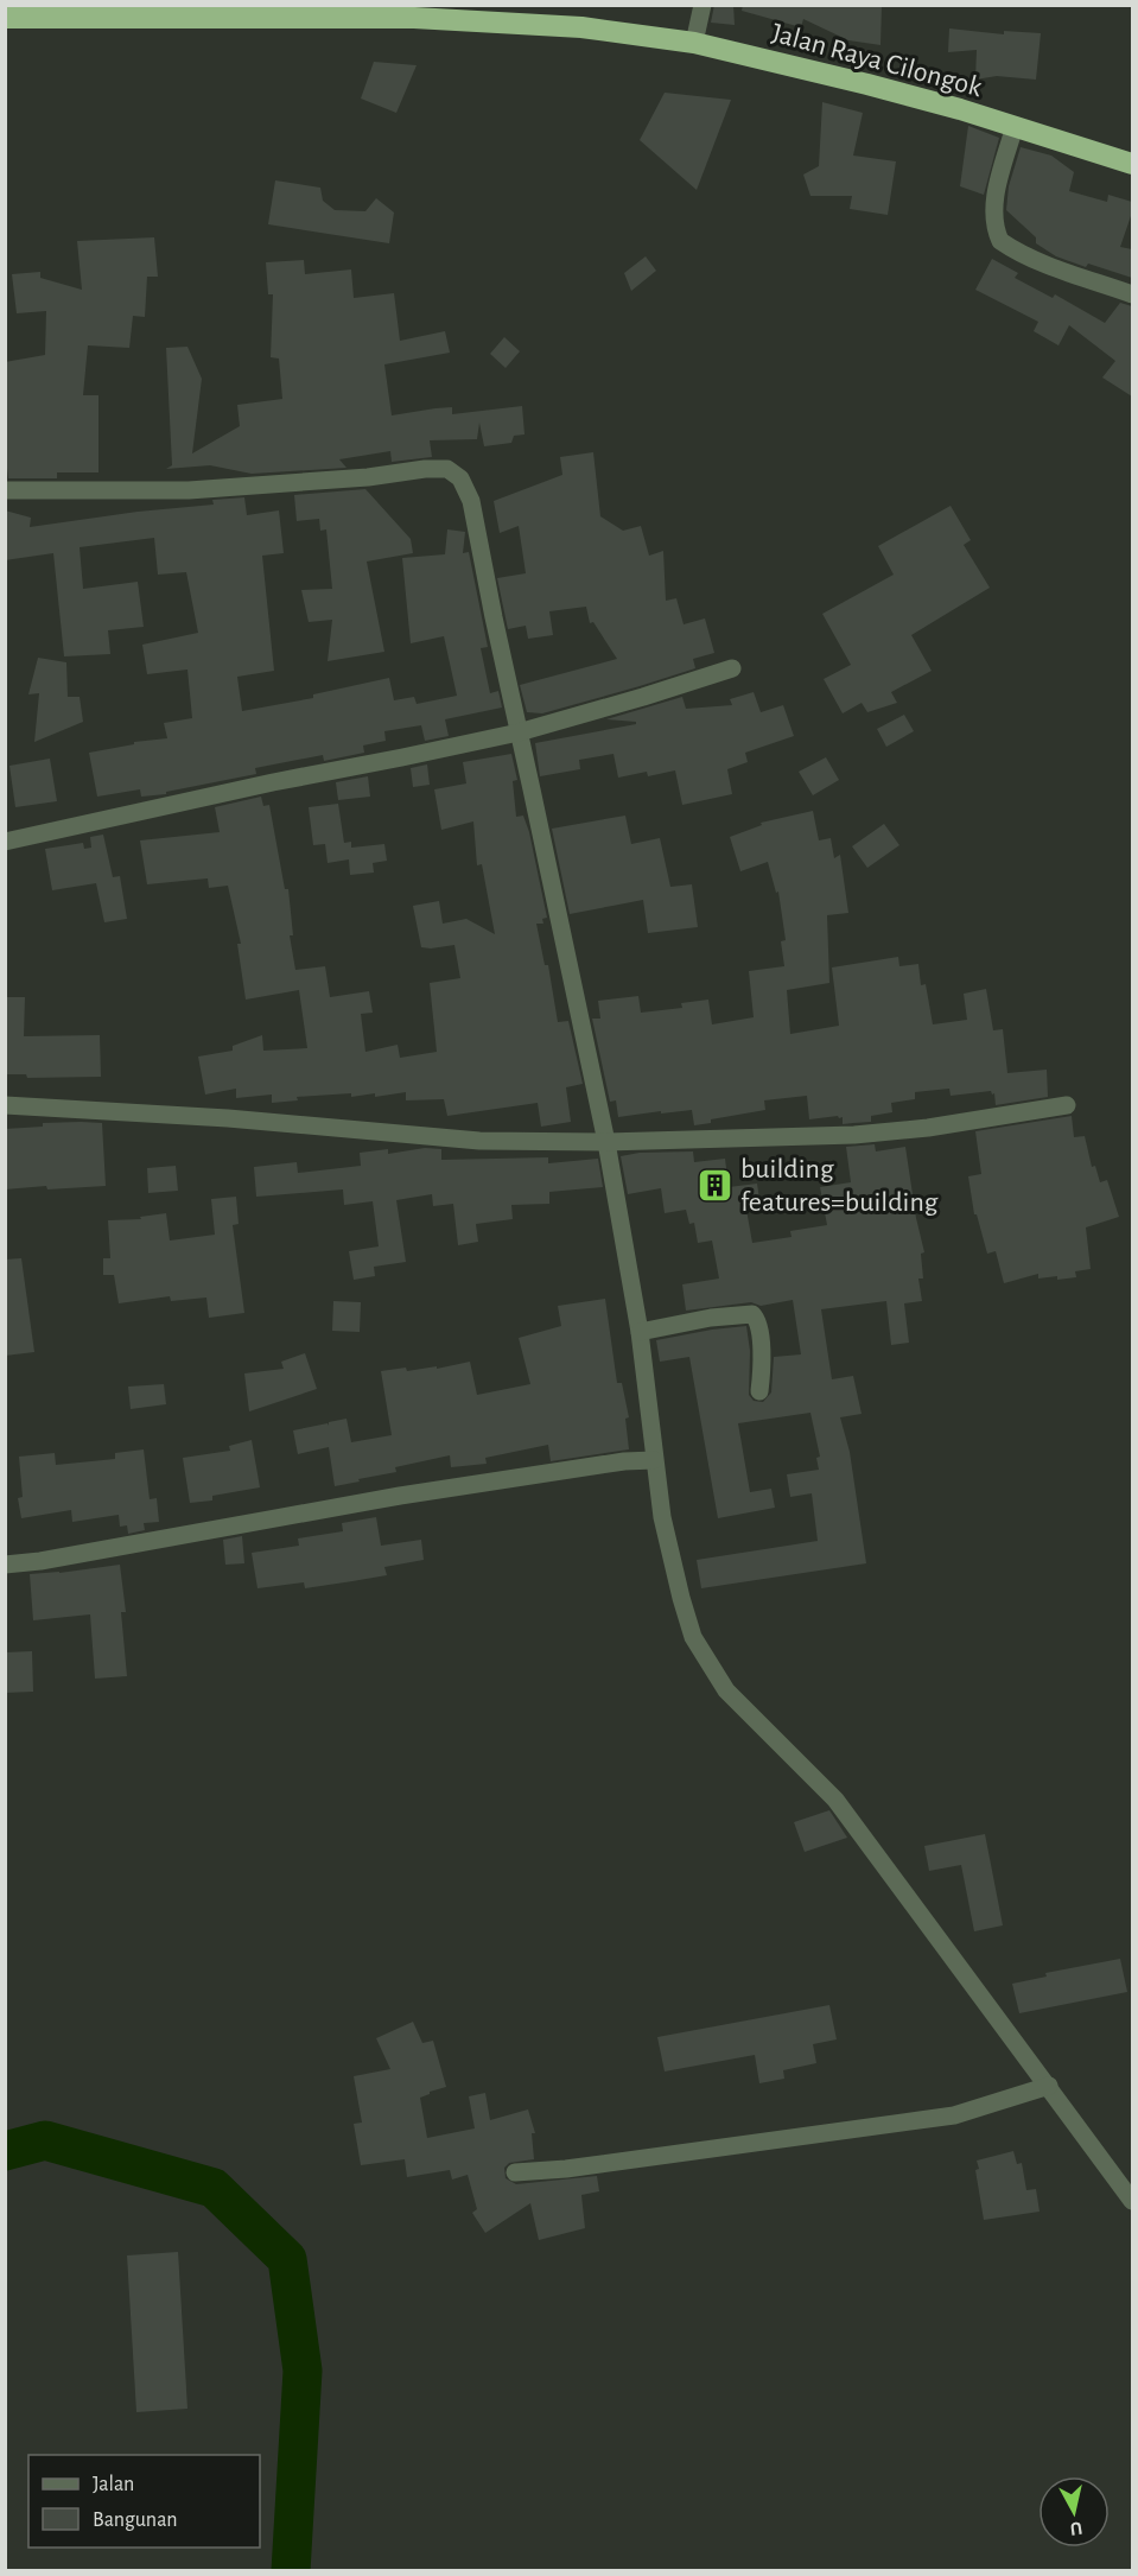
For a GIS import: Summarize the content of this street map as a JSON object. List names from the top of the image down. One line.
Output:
{"streets":{"highway":["Jalan Raya Cilongok"]},"places":{"building":["building features=building"]},"legend":["Jalan","Bangunan"],"north":"bottom"}
